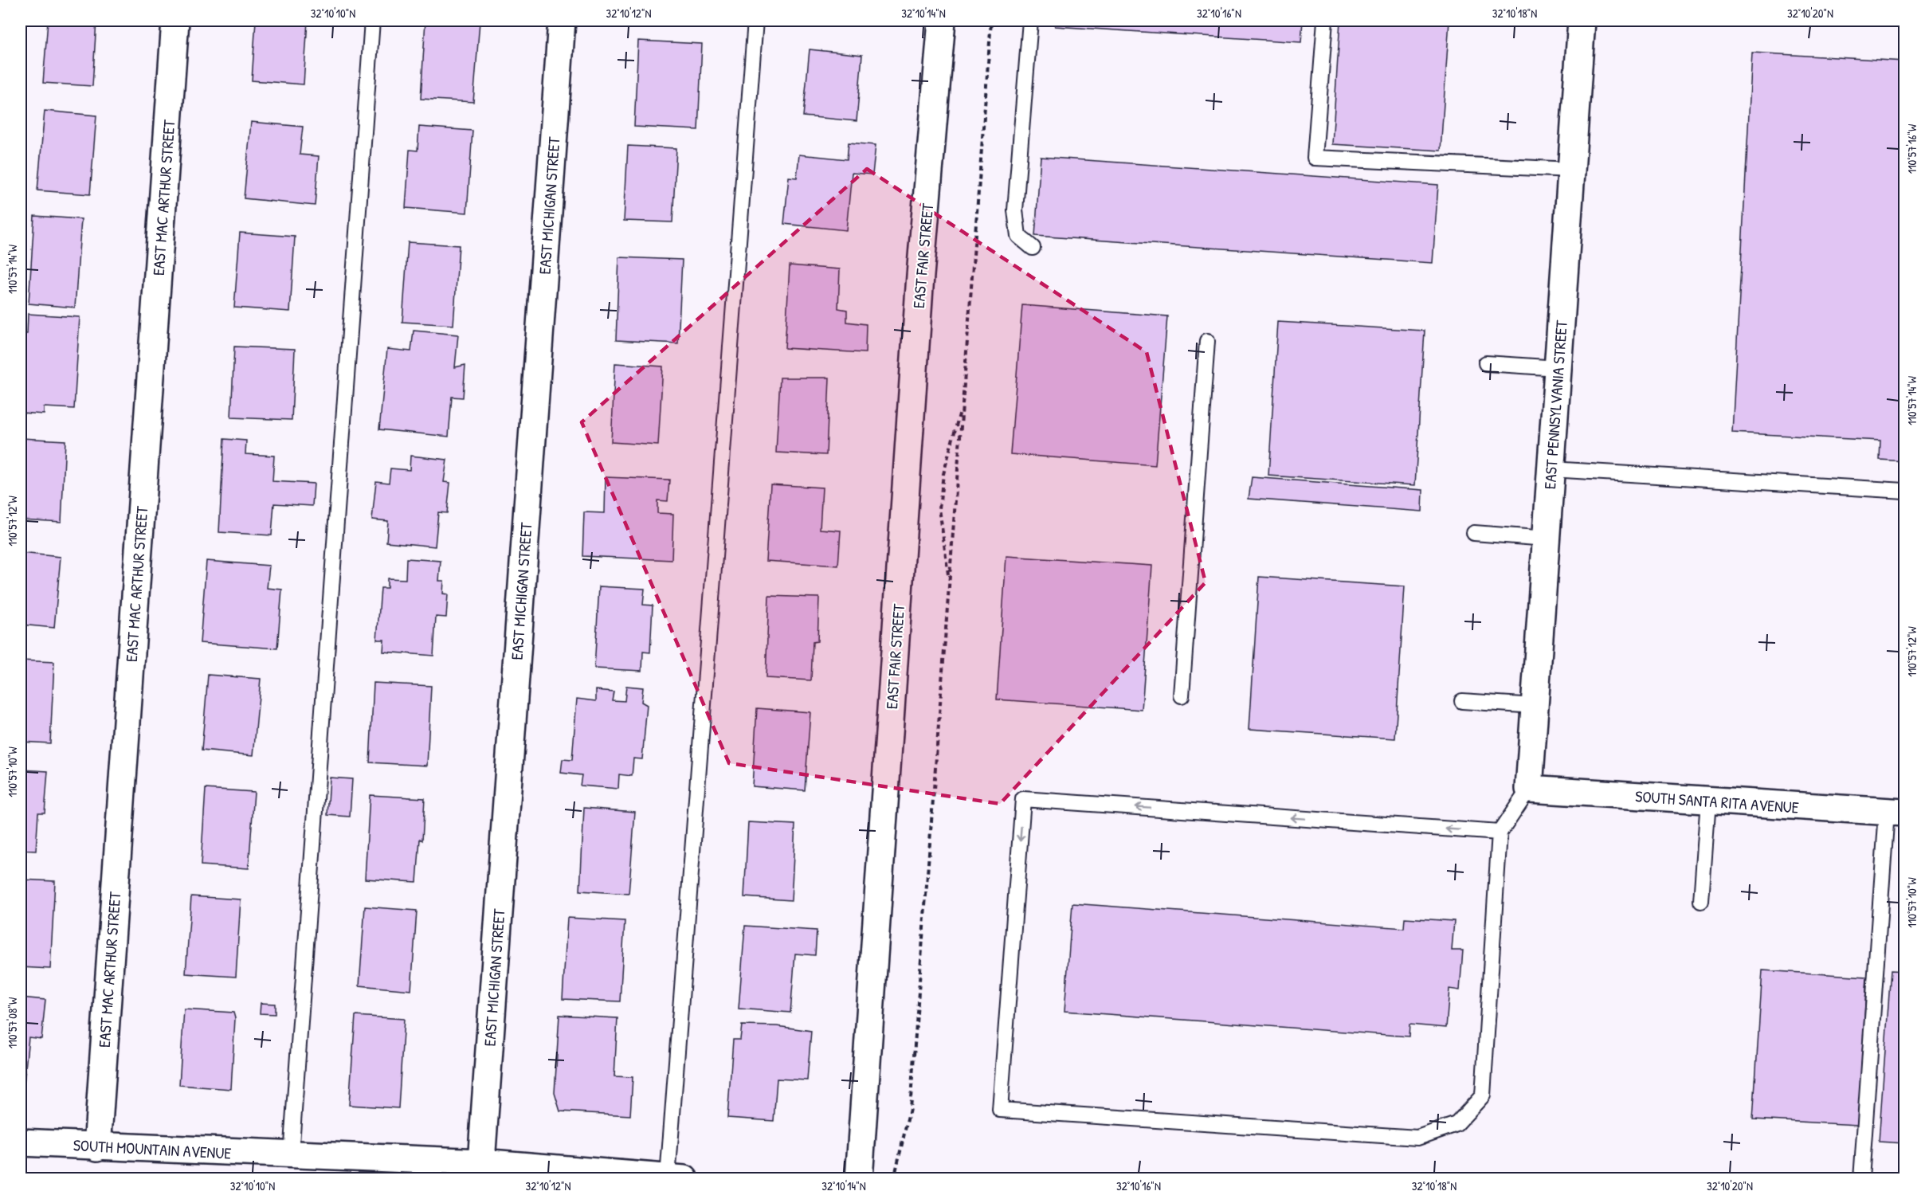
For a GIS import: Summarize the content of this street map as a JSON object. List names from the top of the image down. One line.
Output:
{"streets":{"street":["EAST MAC ARTHUR STREET","EAST MICHIGAN STREET","EAST FAIR STREET","EAST PENNSYLVANIA STREET","SOUTH SANTA RITA AVENUE","SOUTH MOUNTAIN AVENUE"]},"crossings":[["EAST MAC ARTHUR STREET","SOUTH MOUNTAIN AVENUE"],["EAST MICHIGAN STREET","SOUTH MOUNTAIN AVENUE"],["EAST PENNSYLVANIA STREET","SOUTH SANTA RITA AVENUE"]],"coordinates":["32°10'10\"N","32°10'12\"N","32°10'14\"N","32°10'16\"N","32°10'18\"N","32°10'20\"N","110°57'16\"W","110°57'14\"W","110°57'12\"W","110°57'10\"W","110°57'08\"W"]}
